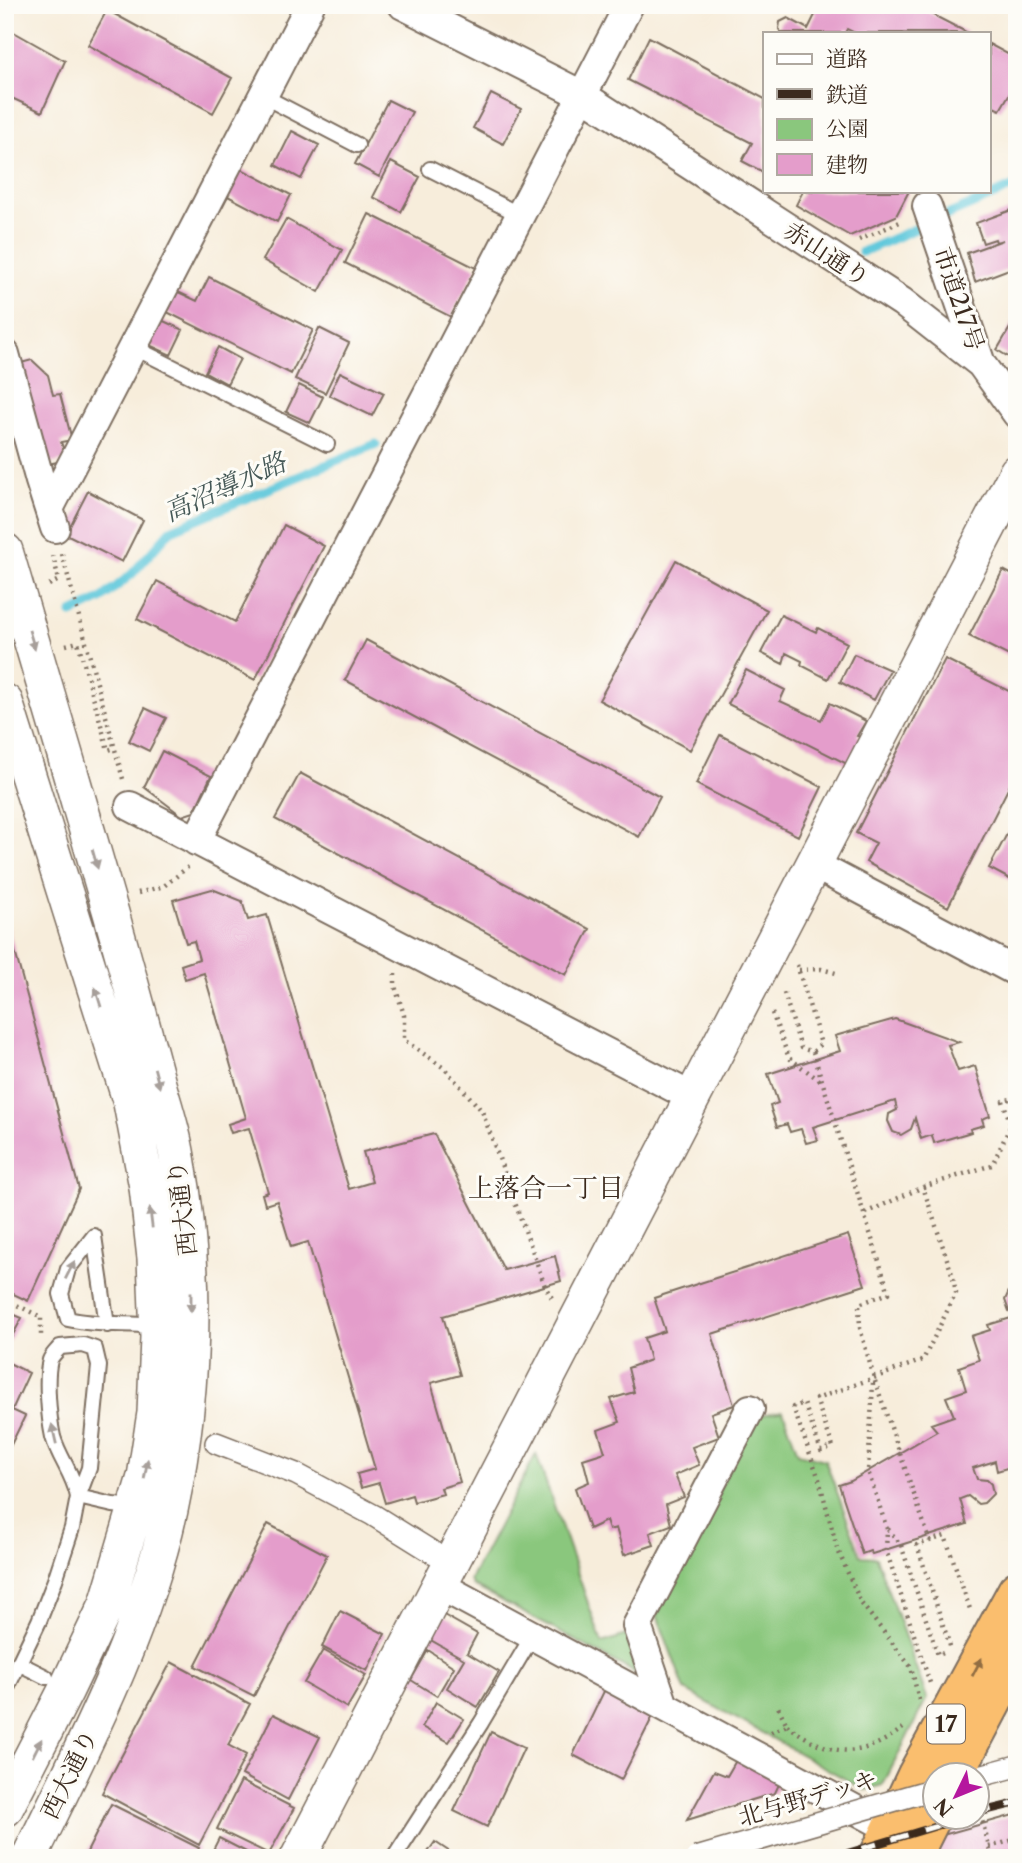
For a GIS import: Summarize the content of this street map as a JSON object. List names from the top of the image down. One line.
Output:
{"streets":{"highway":["17"],"street":["赤山通り","市道217号","西大通り","北与野デッキ"]},"crossings":[["赤山通り","市道217号"]],"districts":["上落合一丁目"],"water":["高沼導水路"],"legend":["道路","鉄道","公園","建物"],"north":"bottom left"}
